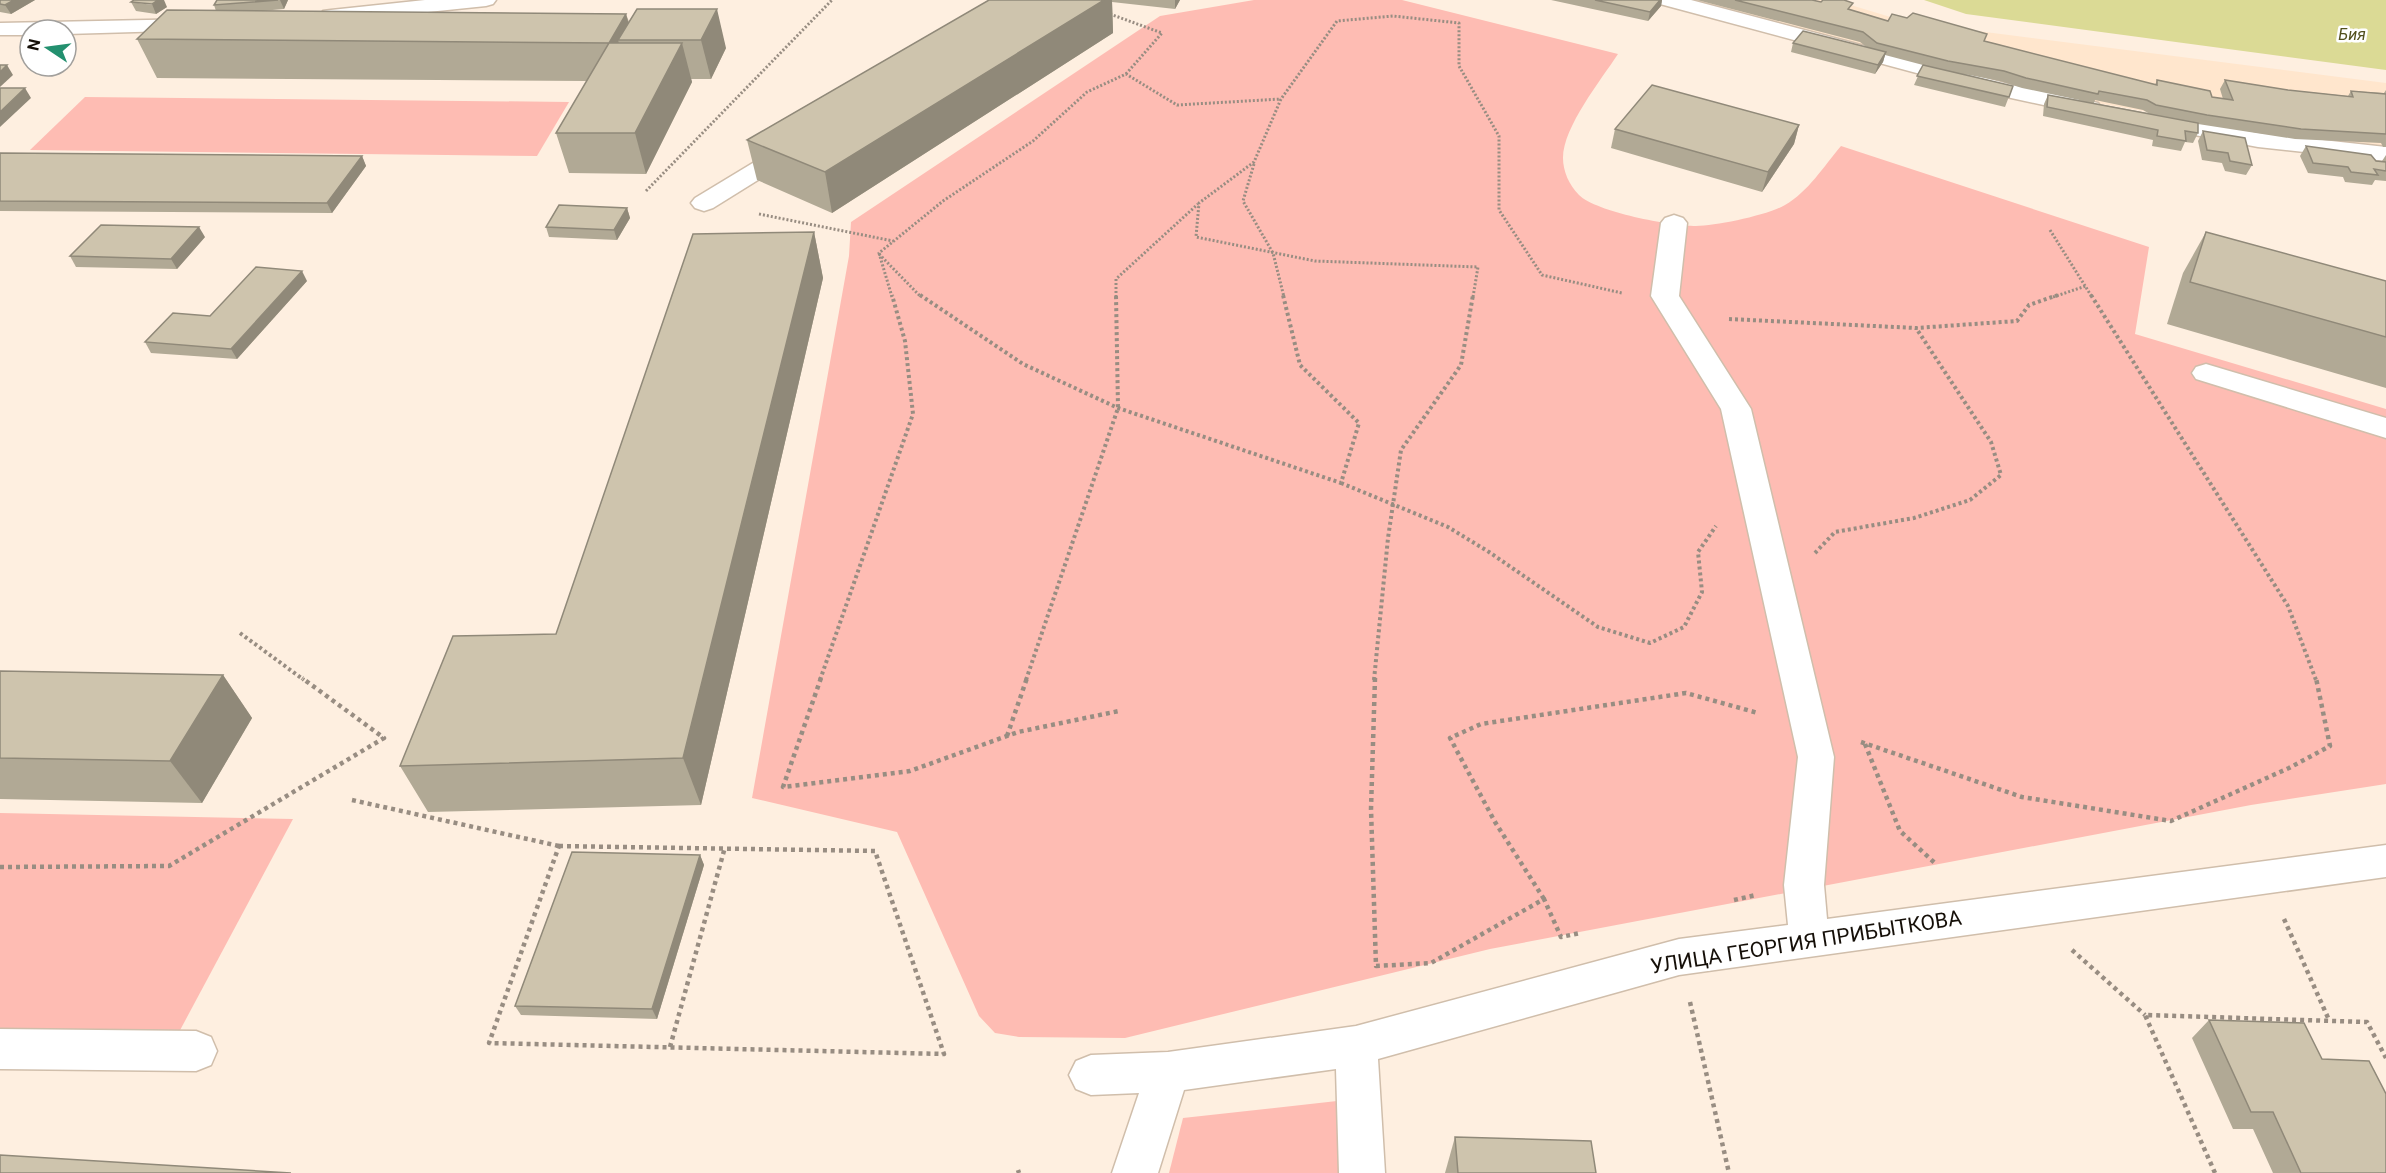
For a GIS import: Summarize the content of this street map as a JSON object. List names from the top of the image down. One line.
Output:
{"streets":{"street":["УЛИЦА ГЕОРГИЯ ПРИБЫТКОВА"]},"water":["Бия"],"north":"left"}
